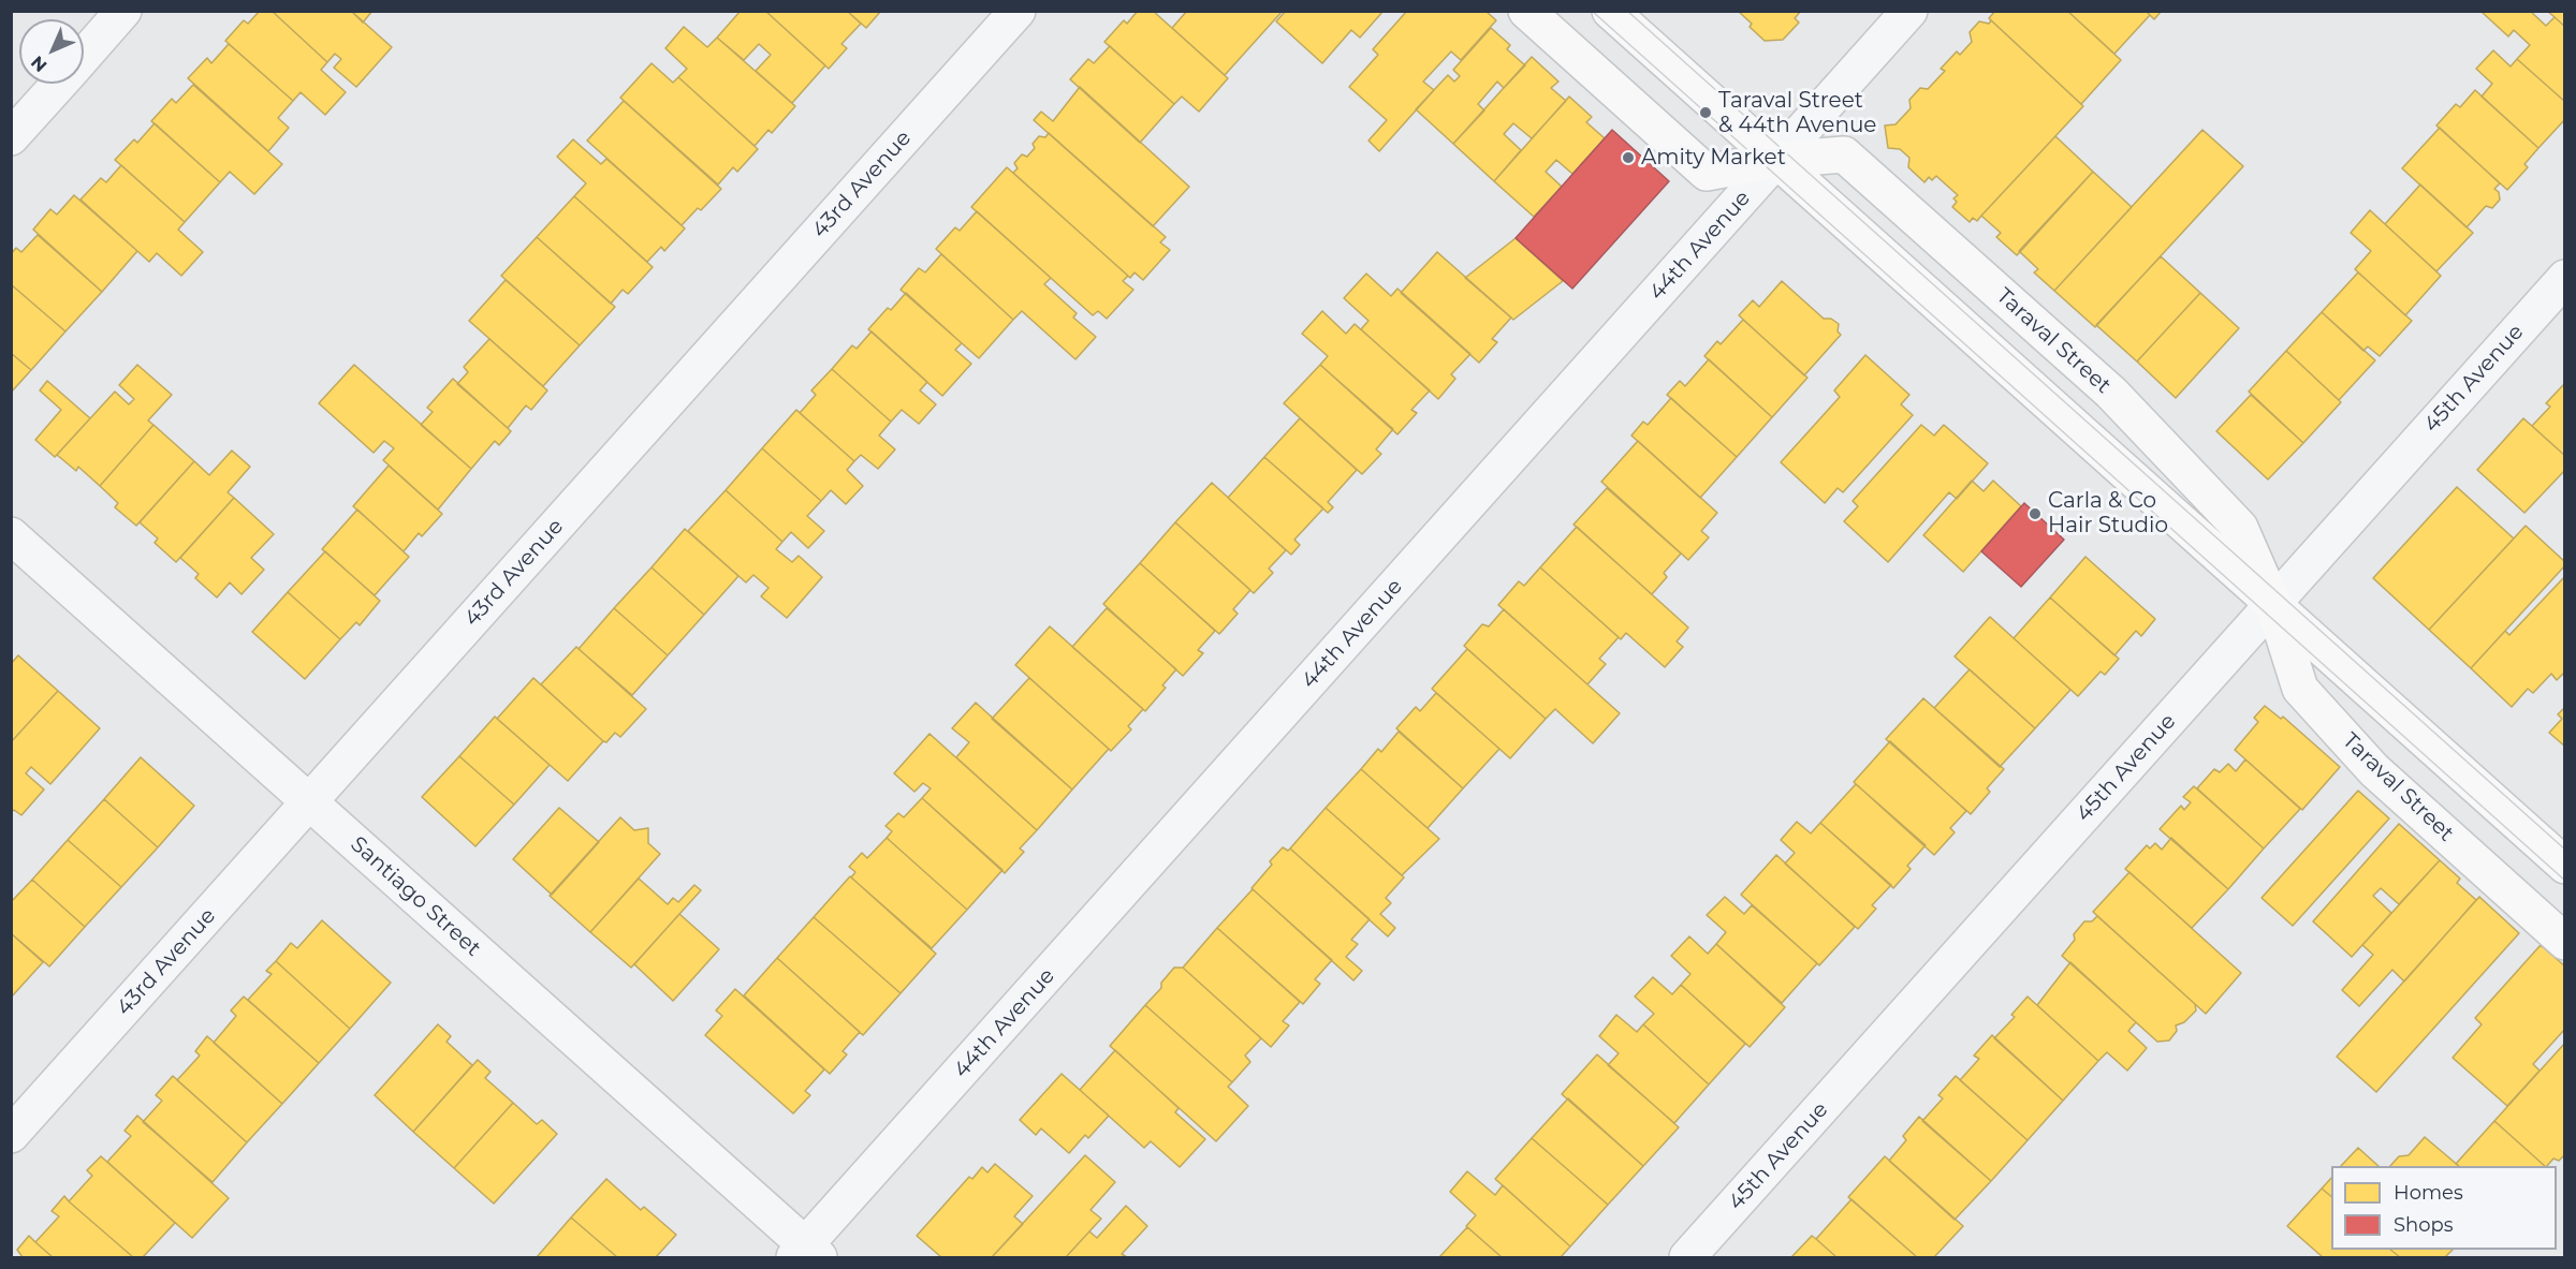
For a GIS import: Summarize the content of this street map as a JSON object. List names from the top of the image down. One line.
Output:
{"streets":{"street":["43rd Avenue","44th Avenue","Taraval Street","45th Avenue","Santiago Street"]},"crossings":[["43rd Avenue","Santiago Street"],["44th Avenue","Taraval Street"],["44th Avenue","Santiago Street"],["Taraval Street","45th Avenue"]],"places":["Taraval Street & 44th Avenue","Amity Market","Carla & Co Hair Studio"],"legend":["Homes","Shops"],"north":"bottom left"}
